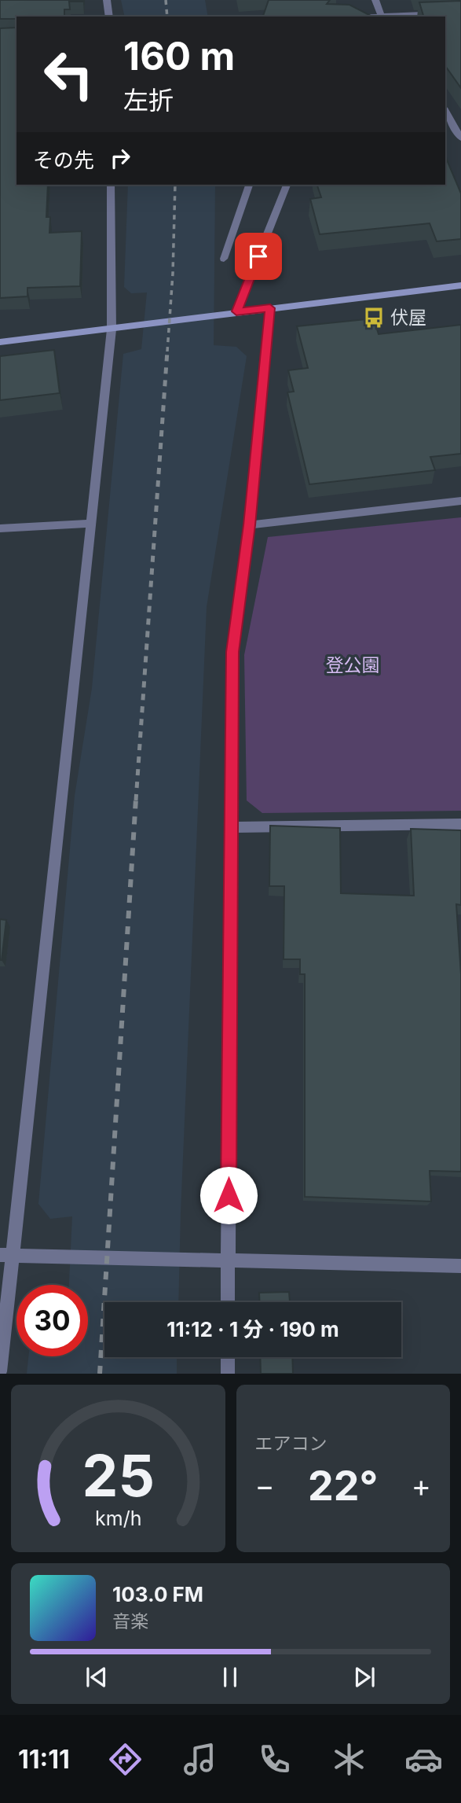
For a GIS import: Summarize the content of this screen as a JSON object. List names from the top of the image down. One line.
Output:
{"parks":["登公園"],"places":{"bus stop":["伏屋"]},"page":{"turn":["160 m","左折"],"then":"その先","limit":"30","trip":"11:12 · 1 分 · 190 m","tile":"エアコン","heat":["−","22°","+"],"song":["103.0 FM","音楽"],"tabs":"11:11","gauge":["25","km/h"]}}
